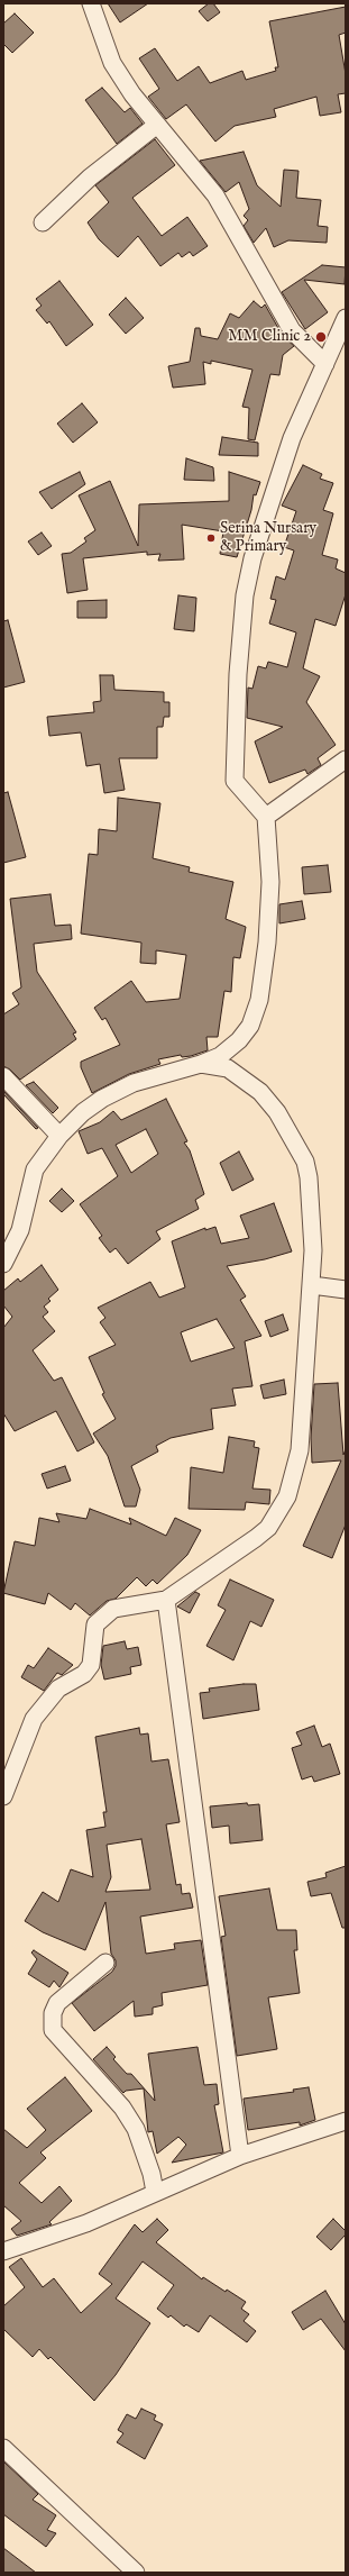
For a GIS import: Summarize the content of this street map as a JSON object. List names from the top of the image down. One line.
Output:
{"places":["MM Clinic 2","Serina Nursary & Primary"]}
